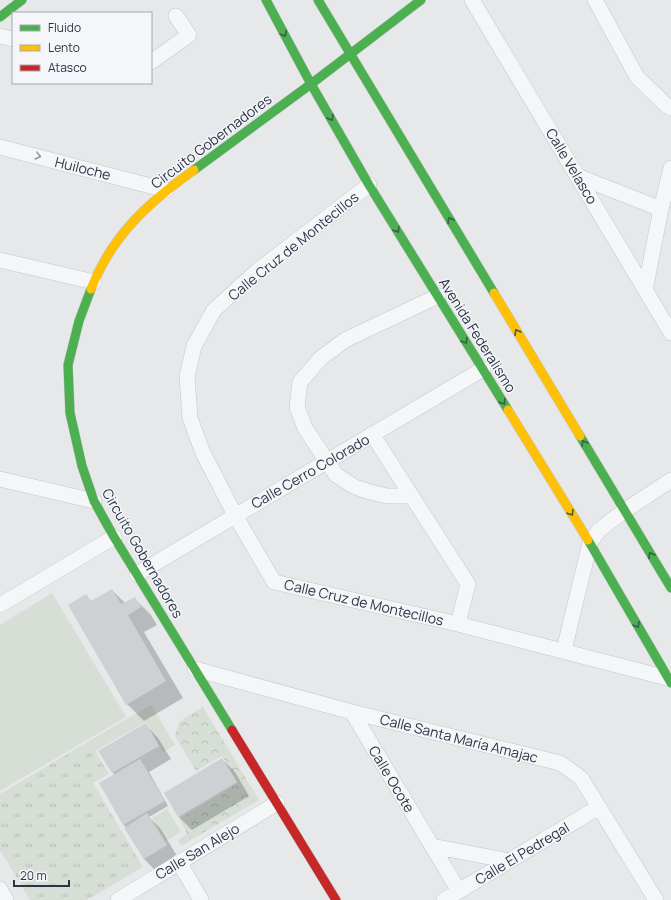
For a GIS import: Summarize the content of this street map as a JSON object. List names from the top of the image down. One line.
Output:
{"streets":{"main road":["Circuito Gobernadores","Avenida Federalismo"],"street":["Calle Velasco","Huiloche","Calle Cruz de Montecillos","Calle Cerro Colorado","Calle Santa María Amajac","Calle Ocote","Calle San Alejo","Calle El Pedregal"]},"crossings":[["Circuito Gobernadores","Huiloche"],["Circuito Gobernadores","Avenida Federalismo"],["Circuito Gobernadores","Calle Cerro Colorado"],["Circuito Gobernadores","Calle Santa María Amajac"],["Circuito Gobernadores","Calle San Alejo"],["Calle Cruz de Montecillos","Avenida Federalismo"],["Calle Cruz de Montecillos","Calle Cerro Colorado"],["Avenida Federalismo","Calle Cerro Colorado"],["Calle Santa María Amajac","Calle Ocote"],["Calle Santa María Amajac","Calle El Pedregal"],["Calle Ocote","Calle El Pedregal"]],"legend":["Fluido","Lento","Atasco"],"scale_bar":"20 m"}
